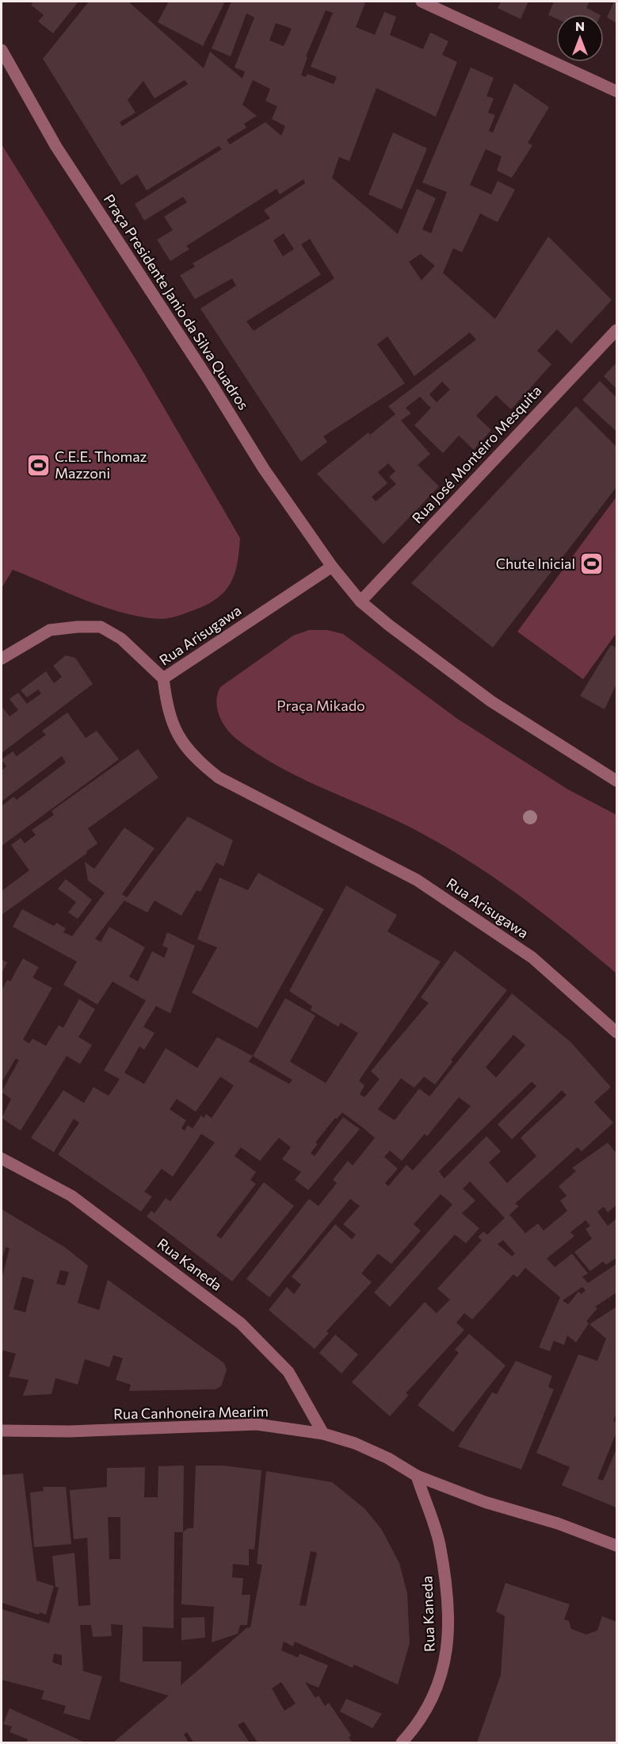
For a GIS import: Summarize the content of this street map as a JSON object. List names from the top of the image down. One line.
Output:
{"streets":{"street":["Praça Presidente Janio da Silva Quadros","Rua José Monteiro Mesquita","Rua Arisugawa","Rua Kaneda","Rua Canhoneira Mearim"]},"crossings":[["Praça Presidente Janio da Silva Quadros","Rua Arisugawa"],["Rua Kaneda","Rua Canhoneira Mearim"]],"parks":["Praça Mikado"],"places":{"sports":["C.E.E. Thomaz Mazzoni","Chute Inicial"]},"north":"top"}
